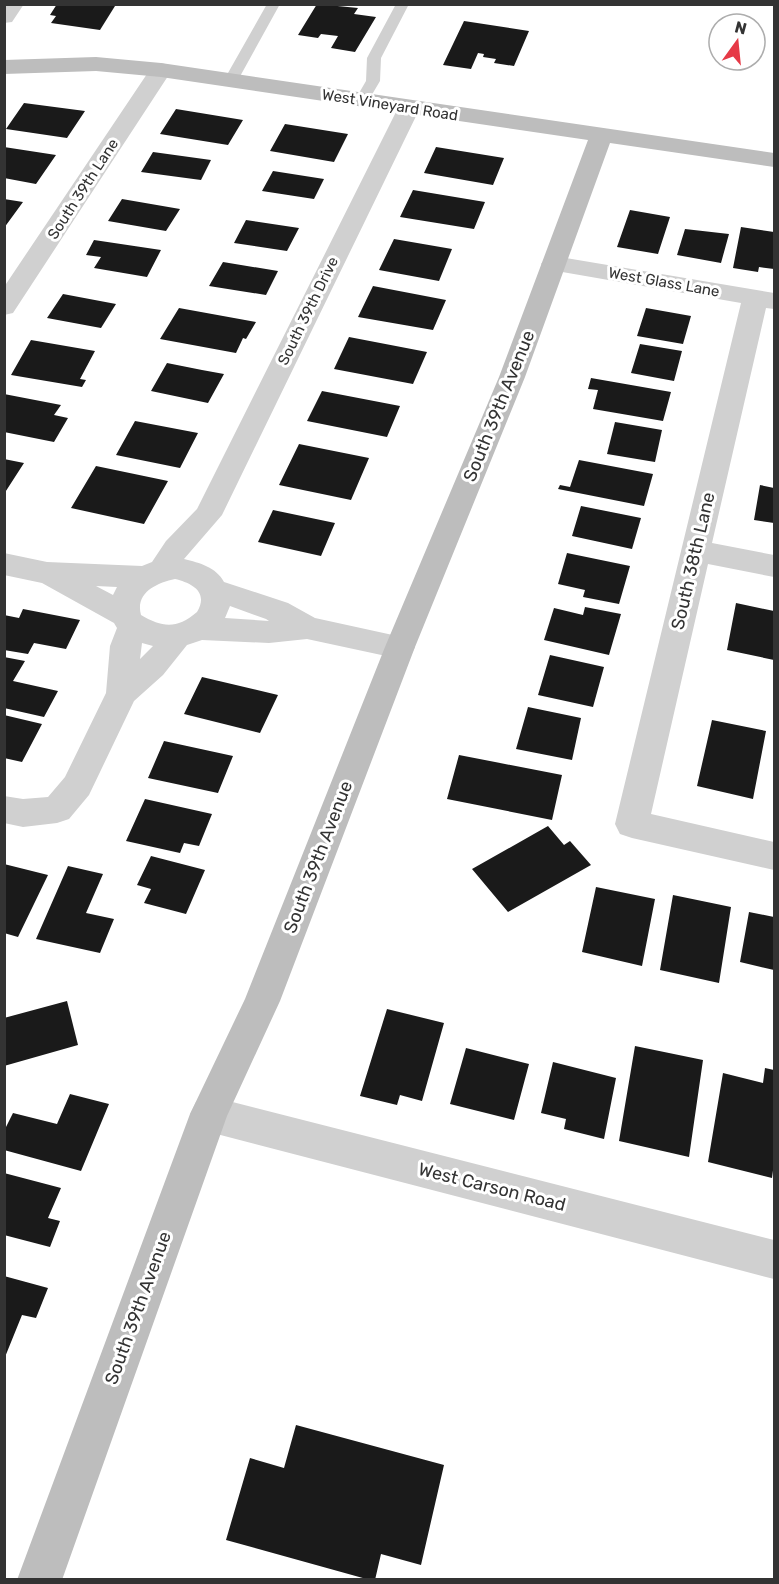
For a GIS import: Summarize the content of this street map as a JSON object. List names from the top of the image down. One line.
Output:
{"streets":{"street":["West Vineyard Road","South 39th Lane","West Glass Lane","South 39th Drive","South 39th Avenue","South 38th Lane","West Carson Road"]},"crossings":[["West Vineyard Road","South 39th Lane"],["West Vineyard Road","South 39th Drive"],["West Vineyard Road","South 39th Avenue"],["West Glass Lane","South 39th Avenue"],["West Glass Lane","South 38th Lane"],["South 39th Avenue","West Carson Road"]],"north":"top"}
